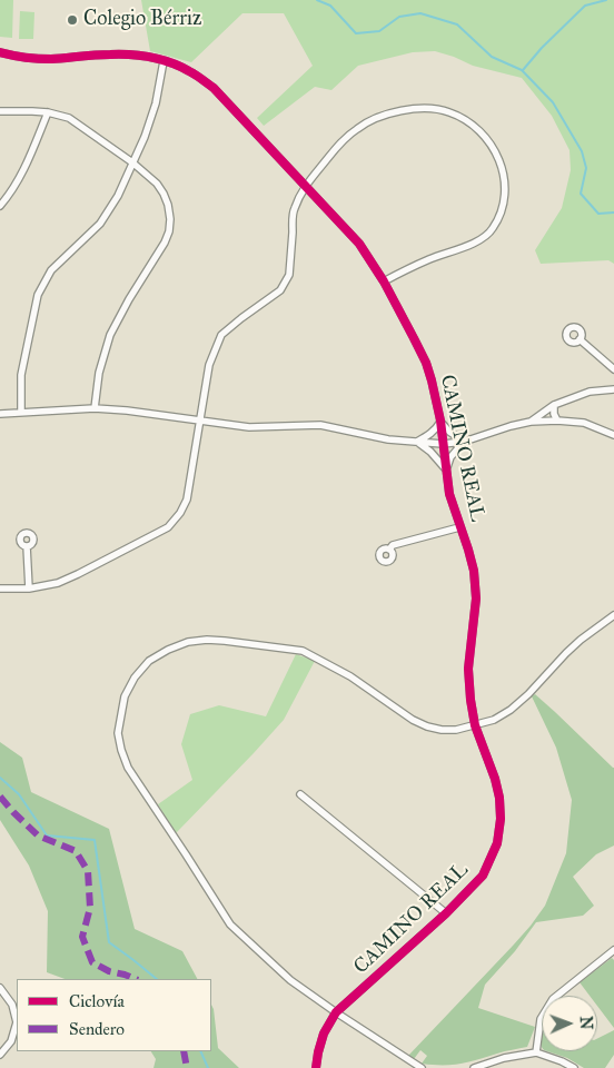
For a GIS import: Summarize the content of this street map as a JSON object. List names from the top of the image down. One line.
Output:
{"streets":{"street":["CAMINO REAL"]},"places":["Colegio Bérriz"],"legend":["Ciclovía","Sendero"],"north":"right"}
